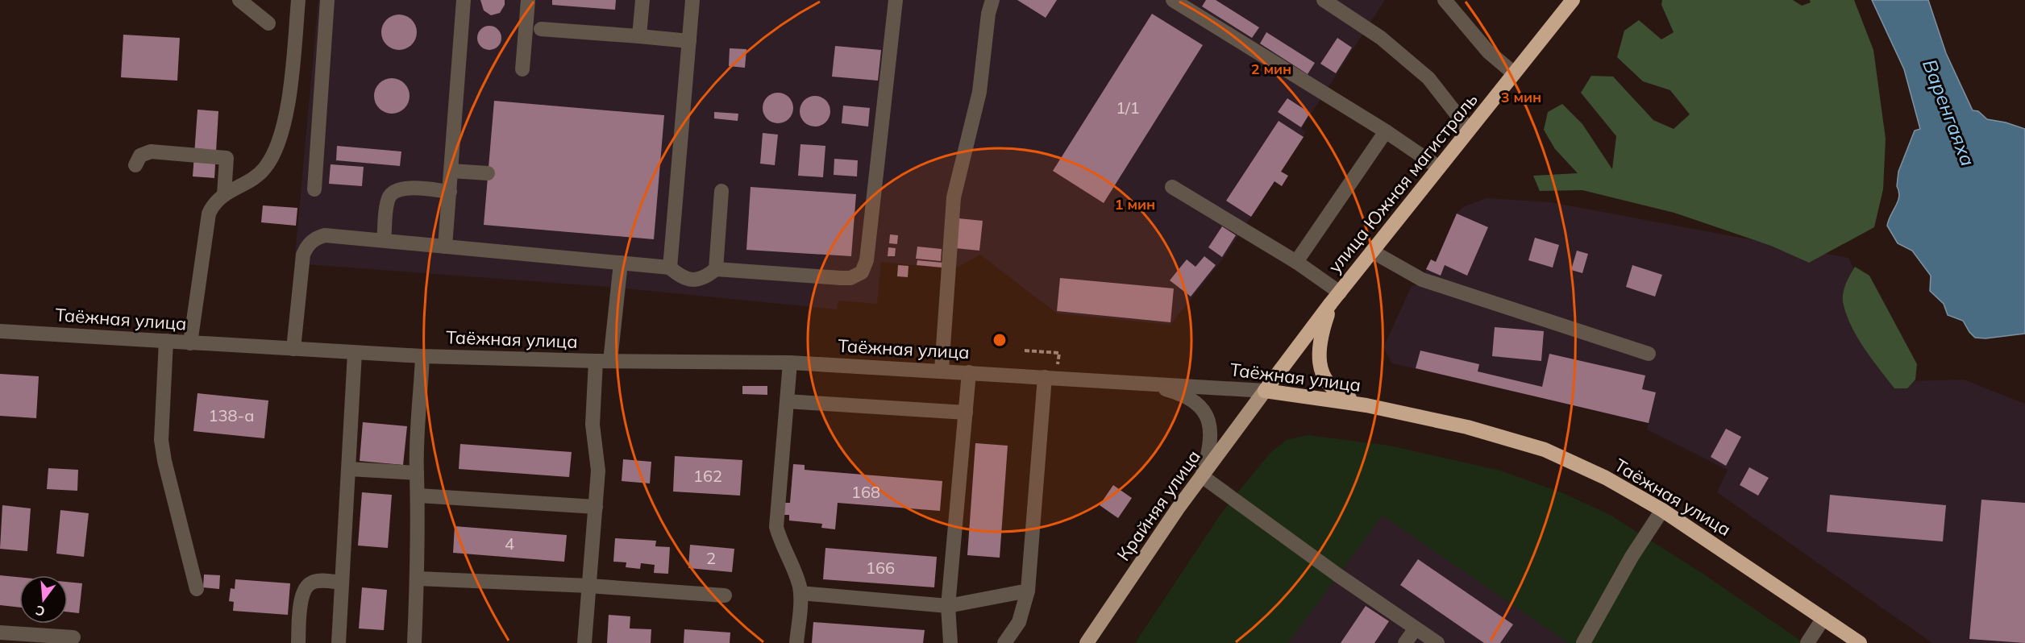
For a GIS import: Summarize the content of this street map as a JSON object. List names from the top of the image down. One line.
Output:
{"streets":{"highway":["улица Южная магистраль","Таёжная улица"],"main road":["Крайняя улица"]},"crossings":[["улица Южная магистраль","Таёжная улица"],["улица Южная магистраль","Крайняя улица"],["Таёжная улица","Крайняя улица"]],"water":["Варенгаяха"],"house_numbers":["1/1","138-а","162","168","4","2","166"],"north":"bottom","rings":["2 мин","3 мин","1 мин"]}
